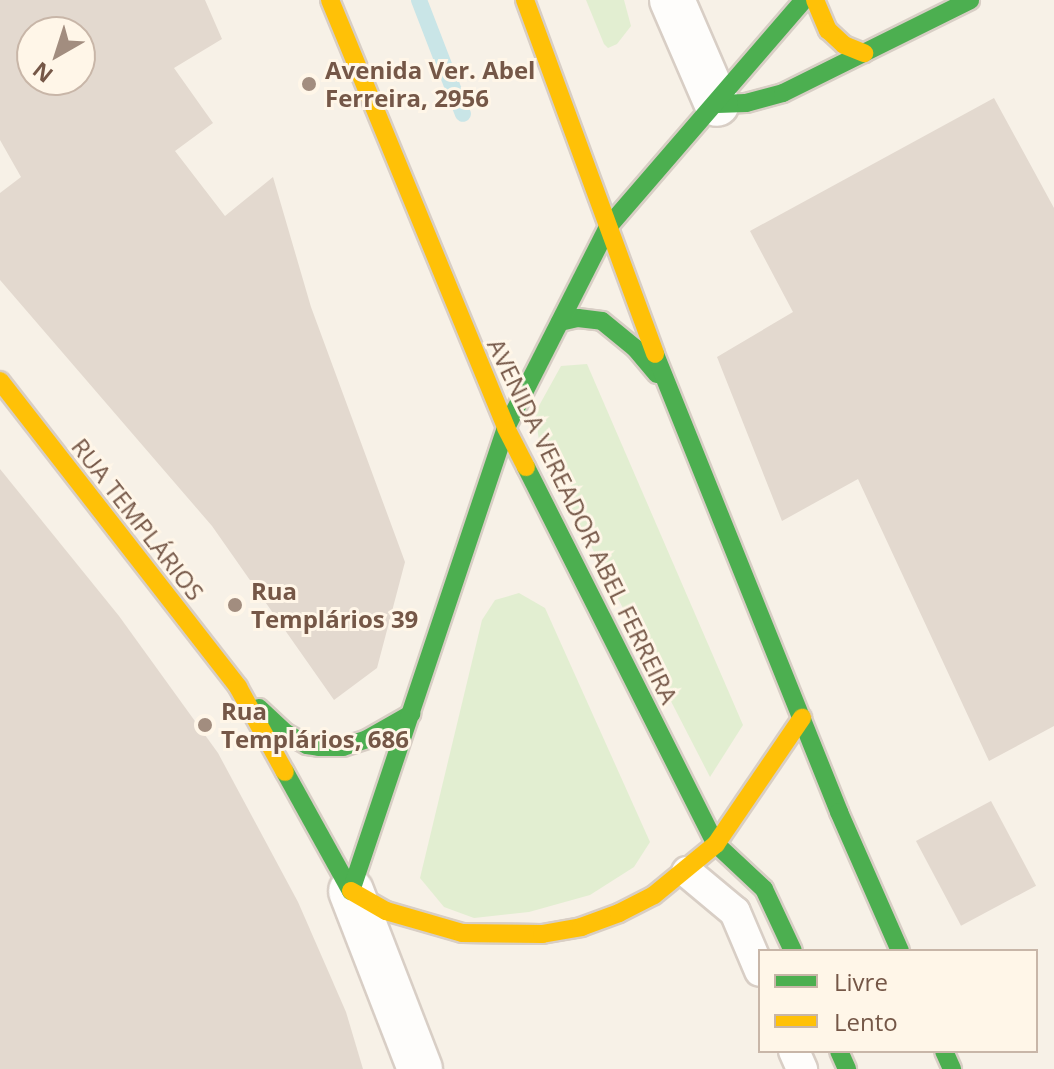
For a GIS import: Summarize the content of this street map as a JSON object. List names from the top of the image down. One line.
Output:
{"streets":{"main road":["RUA TEMPLÁRIOS","AVENIDA VEREADOR ABEL FERREIRA"]},"places":["Avenida Ver. Abel Ferreira, 2956","Rua Templários 39","Rua Templários, 686"],"legend":["Livre","Lento"],"north":"bottom left"}
